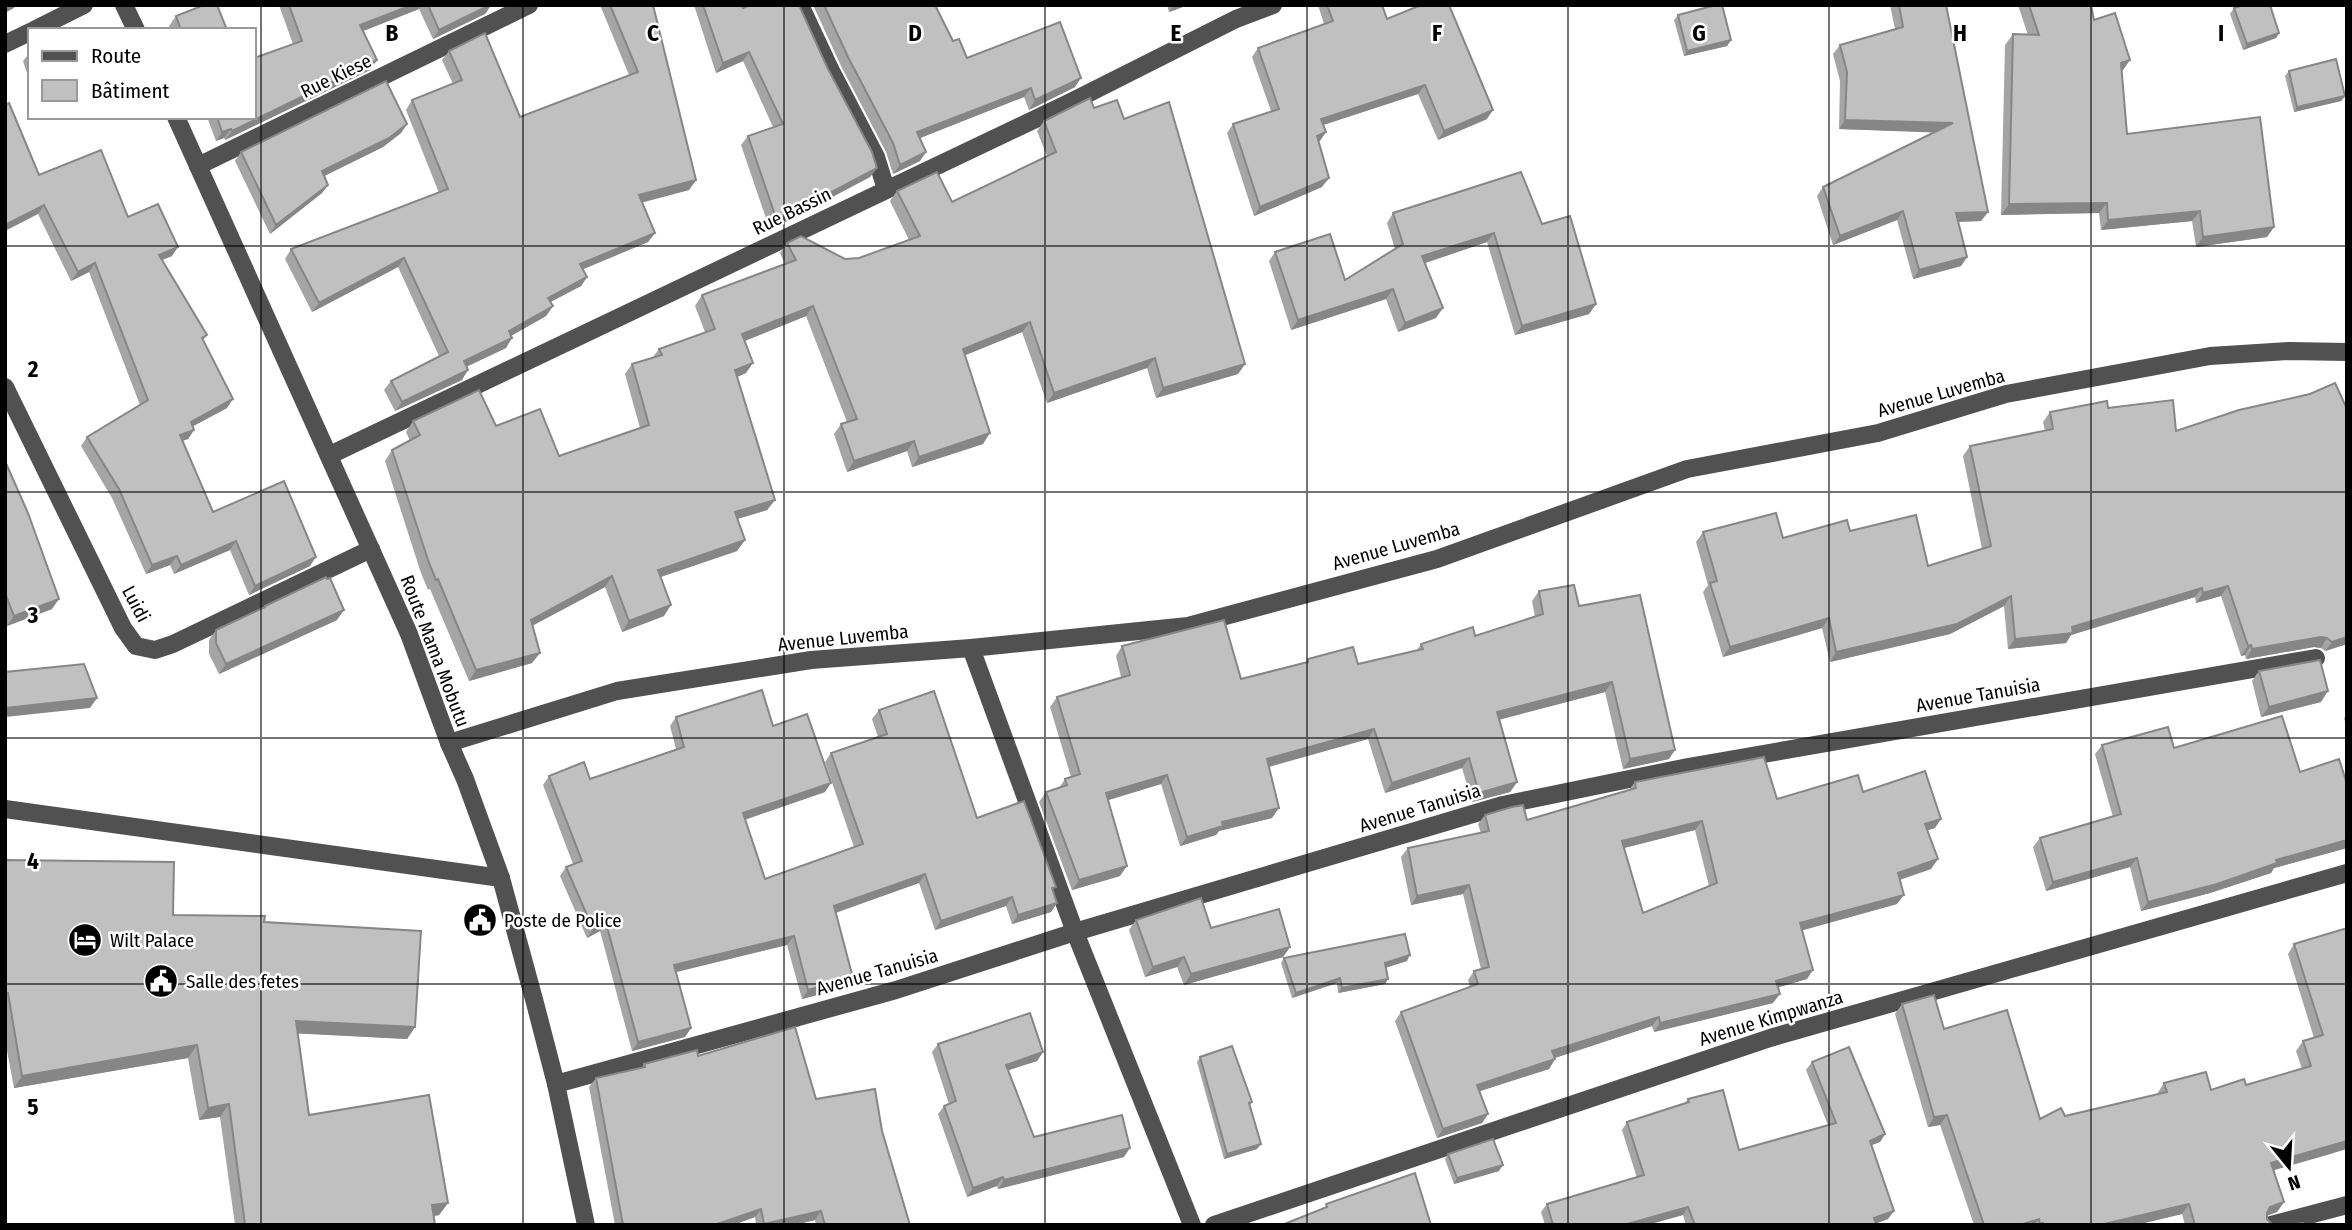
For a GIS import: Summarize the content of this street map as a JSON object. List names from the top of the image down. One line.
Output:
{"streets":{"street":["Rue Kiese","Rue Bassin","Avenue Luvemba","Luidi","Route Mama Mobutu","Avenue Tanuisia","Avenue Kimpwanza"]},"crossings":[["Rue Kiese","Route Mama Mobutu"],["Rue Bassin","Route Mama Mobutu"],["Avenue Luvemba","Route Mama Mobutu"],["Luidi","Route Mama Mobutu"],["Route Mama Mobutu","Avenue Tanuisia"]],"places":{"public building":["Poste de Police","Salle des fetes"],"hotel":["Wilt Palace"]},"legend":["Route","Bâtiment"],"north":"bottom","grid":{"columns":["B","C","D","E","F","G","H","I"],"rows":["2","3","4","5"]}}
